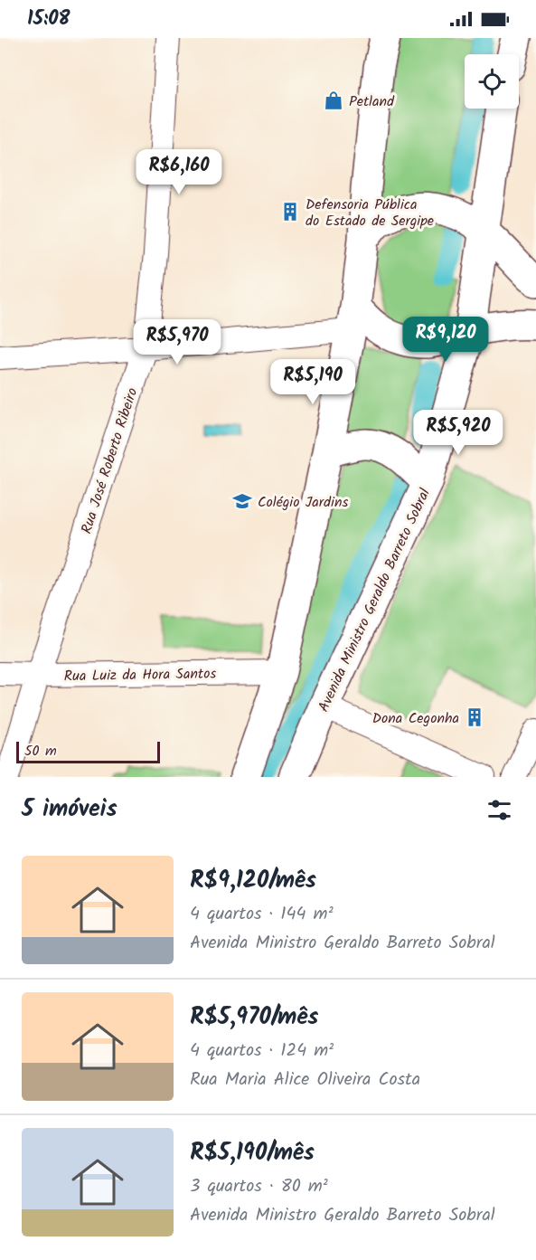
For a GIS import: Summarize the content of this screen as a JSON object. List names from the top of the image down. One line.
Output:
{"streets":{"main road":["Avenida Ministro Geraldo Barreto Sobral"],"street":["Rua José Roberto Ribeiro","Rua Luiz da Hora Santos"]},"crossings":[["Rua José Roberto Ribeiro","Rua Luiz da Hora Santos"]],"places":{"shop":["Petland"],"building":["Defensoria Pública do Estado de Sergipe","Dona Cegonha"],"school or university":["Colégio Jardins"]},"scale_bar":"50 m","page":{"status":"15:08","price":["R$6,160","R$9,120","R$5,970","R$5,190","R$5,920"],"scale":"50 m","heading":"5 imóveis","list":[{"name":"R$9,120/mês","note":"4 quartos · 144 m² · Avenida Ministro Geraldo Barreto Sobral"},{"name":"R$5,970/mês","note":"4 quartos · 124 m² · Rua Maria Alice Oliveira Costa"},{"name":"R$5,190/mês","note":"3 quartos · 80 m² · Avenida Ministro Geraldo Barreto Sobral"}]}}
